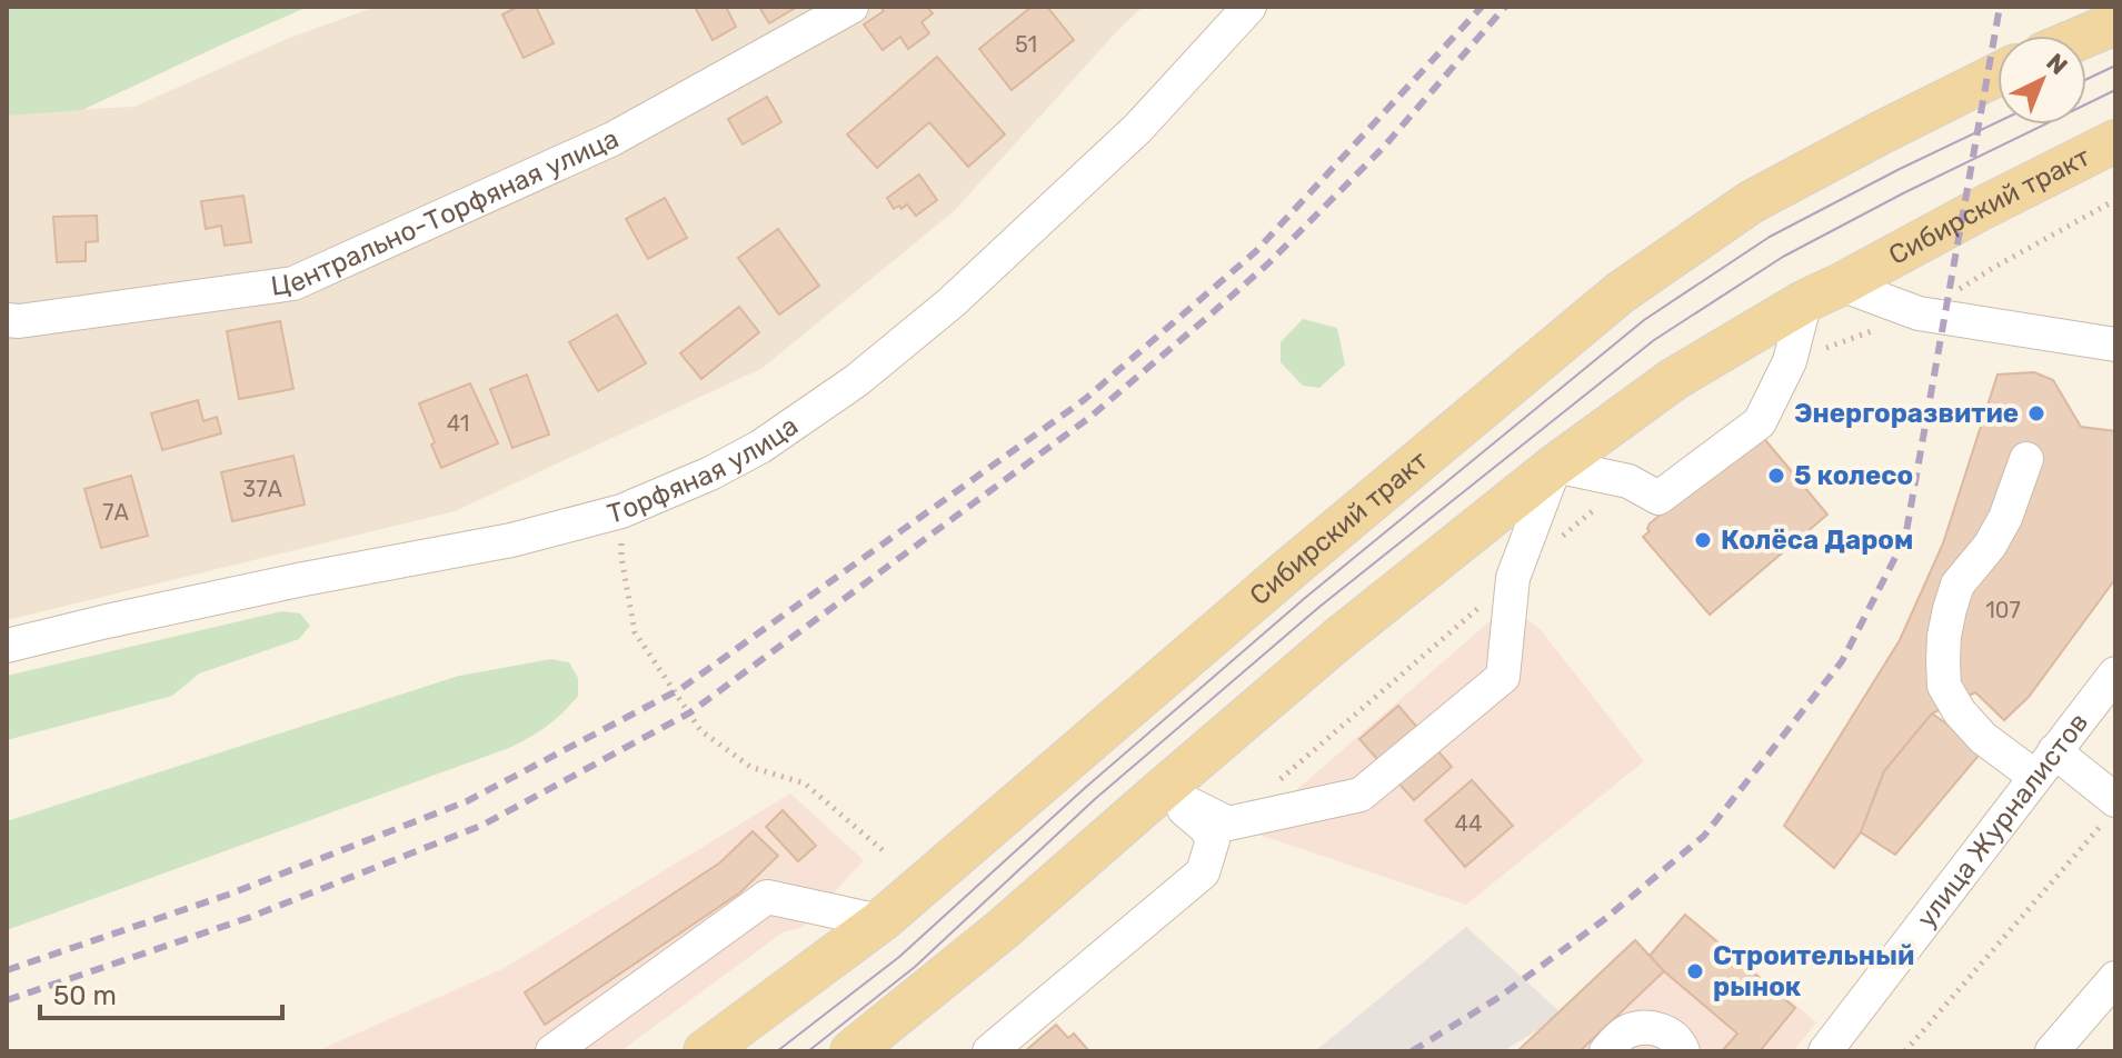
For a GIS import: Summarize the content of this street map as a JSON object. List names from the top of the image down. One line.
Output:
{"streets":{"main road":["Сибирский тракт"],"street":["Центрально-Торфяная улица","Торфяная улица","улица Журналистов"]},"places":["Энергоразвитие","5 колесо","Колёса Даром","Строительный рынок"],"house_numbers":["51","41","37А","7А","107","44"],"scale_bar":"50 m","north":"top right"}
